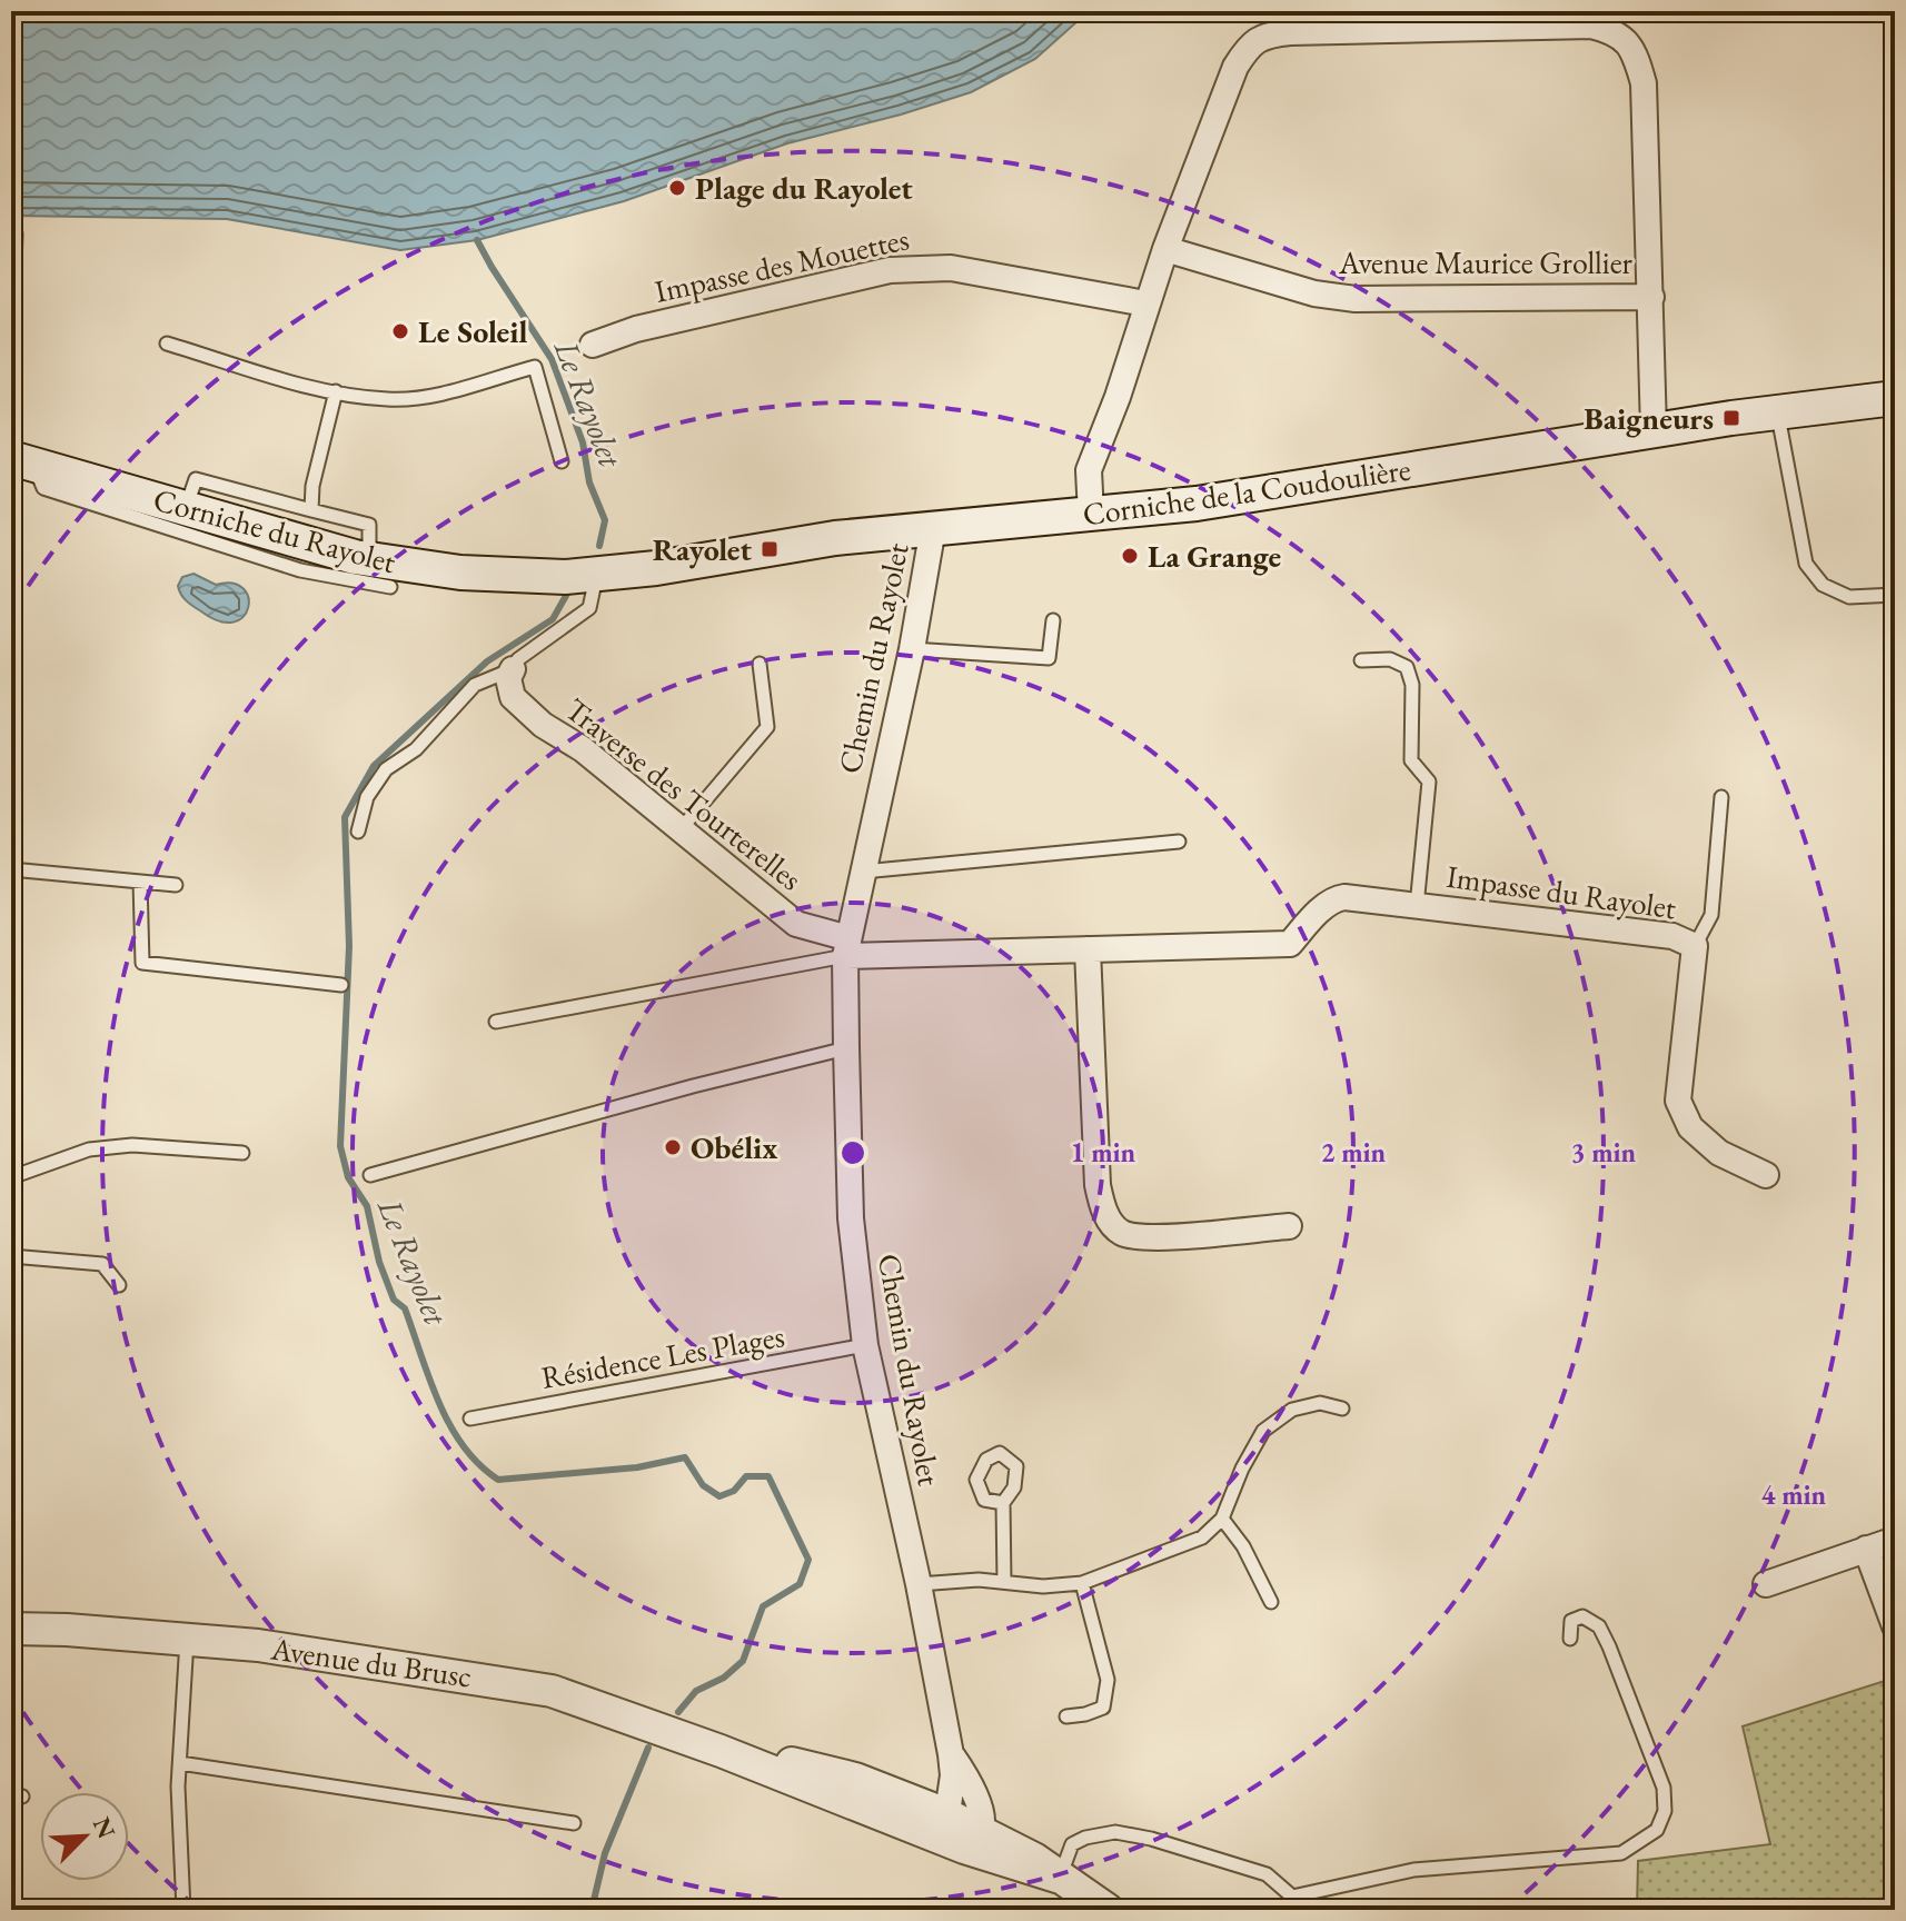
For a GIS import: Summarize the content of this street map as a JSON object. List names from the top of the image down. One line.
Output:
{"streets":{"main road":["Corniche de la Coudoulière","Corniche du Rayolet"],"street":["Avenue Maurice Grollier","Impasse des Mouettes","Chemin du Rayolet","Traverse des Tourterelles","Impasse du Rayolet","Avenue du Brusc"],"lane":["Résidence Les Plages"]},"crossings":[["Avenue Maurice Grollier","Impasse des Mouettes"],["Avenue Maurice Grollier","Corniche de la Coudoulière"],["Corniche de la Coudoulière","Corniche du Rayolet"],["Corniche de la Coudoulière","Chemin du Rayolet"],["Chemin du Rayolet","Traverse des Tourterelles"],["Chemin du Rayolet","Impasse du Rayolet"],["Chemin du Rayolet","Résidence Les Plages"],["Chemin du Rayolet","Avenue du Brusc"],["Traverse des Tourterelles","Impasse du Rayolet"]],"water":["Le Rayolet"],"places":{"other":["Plage du Rayolet","Le Soleil","La Grange","Obélix"],"transit":["Baigneurs","Rayolet"]},"north":"top right","rings":["1 min","2 min","3 min","4 min"]}
